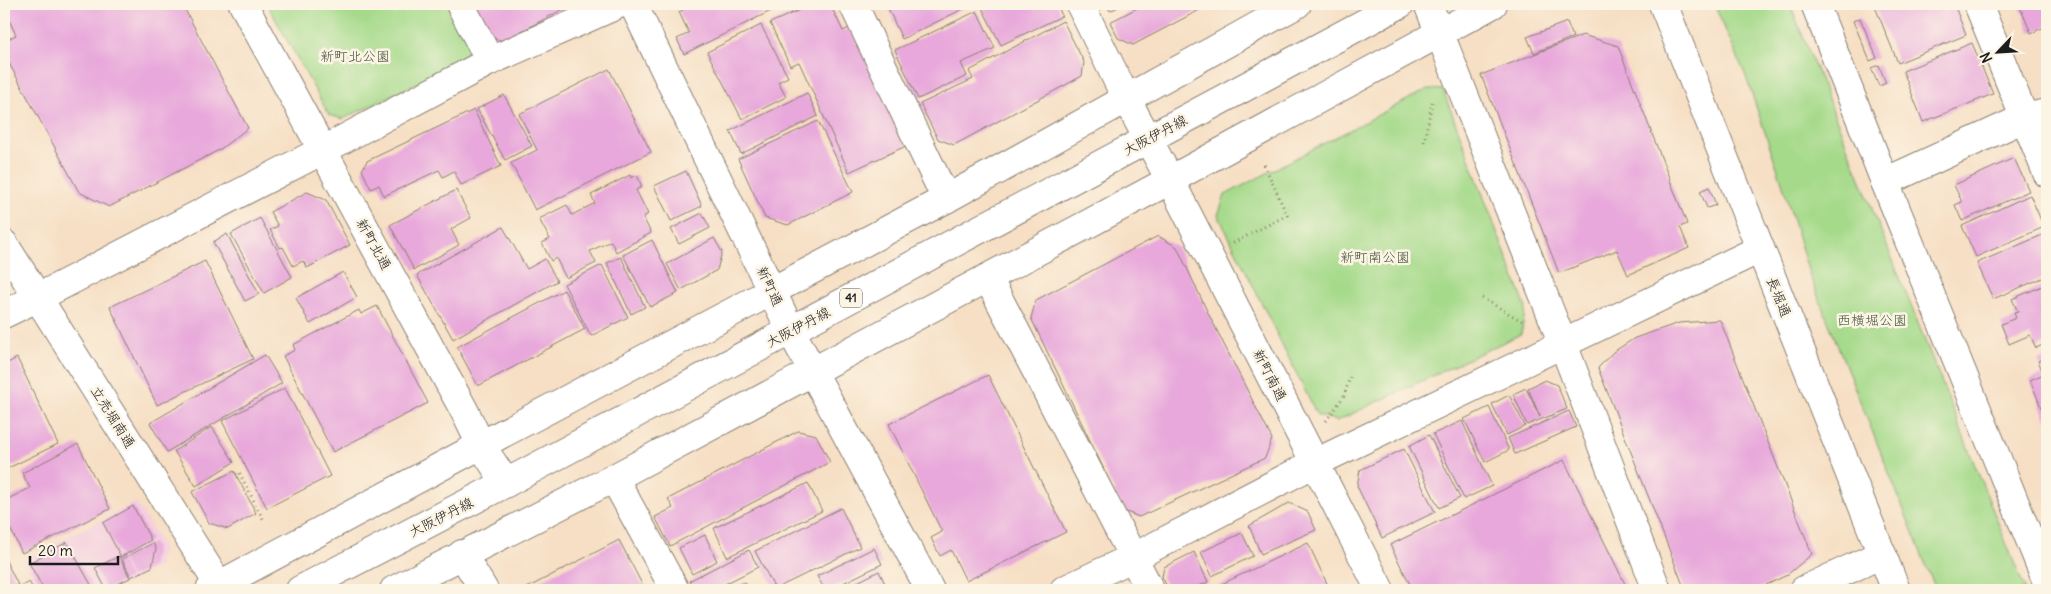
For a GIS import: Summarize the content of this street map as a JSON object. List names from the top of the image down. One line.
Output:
{"streets":{"street":["大阪伊丹線","新町北通","新町通","長堀通","41","新町南通","立売堀南通"]},"crossings":[["大阪伊丹線","新町北通"],["大阪伊丹線","新町通"],["大阪伊丹線","新町南通"]],"parks":["新町北公園","新町南公園","西横堀公園"],"scale_bar":"20 m","north":"bottom left"}
